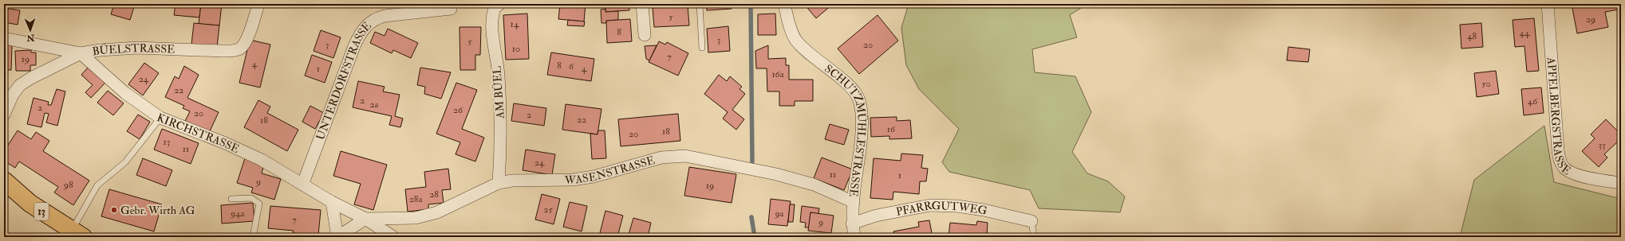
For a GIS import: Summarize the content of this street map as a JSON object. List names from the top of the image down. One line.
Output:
{"streets":{"main road":["13"],"street":["BÜELSTRASSE","UNTERDORFSTRASSE","AM BÜEL","APFELBERGSTRASSE","KIRCHSTRASSE","SCHUTZMÜHLESTRASSE","WASENSTRASSE","PFARRGUTWEG"]},"crossings":[["BÜELSTRASSE","KIRCHSTRASSE"],["UNTERDORFSTRASSE","KIRCHSTRASSE"],["AM BÜEL","WASENSTRASSE"],["KIRCHSTRASSE","WASENSTRASSE"],["SCHUTZMÜHLESTRASSE","WASENSTRASSE"],["SCHUTZMÜHLESTRASSE","PFARRGUTWEG"]],"places":["Gebr. Wirth AG"],"house_numbers":["5","29","14","8","44","48","3","5","3","20","10","7","19","4","8","6","1","4","16a","24","50","22","2","46","2a","2","26","20","2","22","18","16","18","20","13","33","11","24","11","1","9","98","19","28","28a","25","94a","9a","7","9"],"north":"bottom"}
